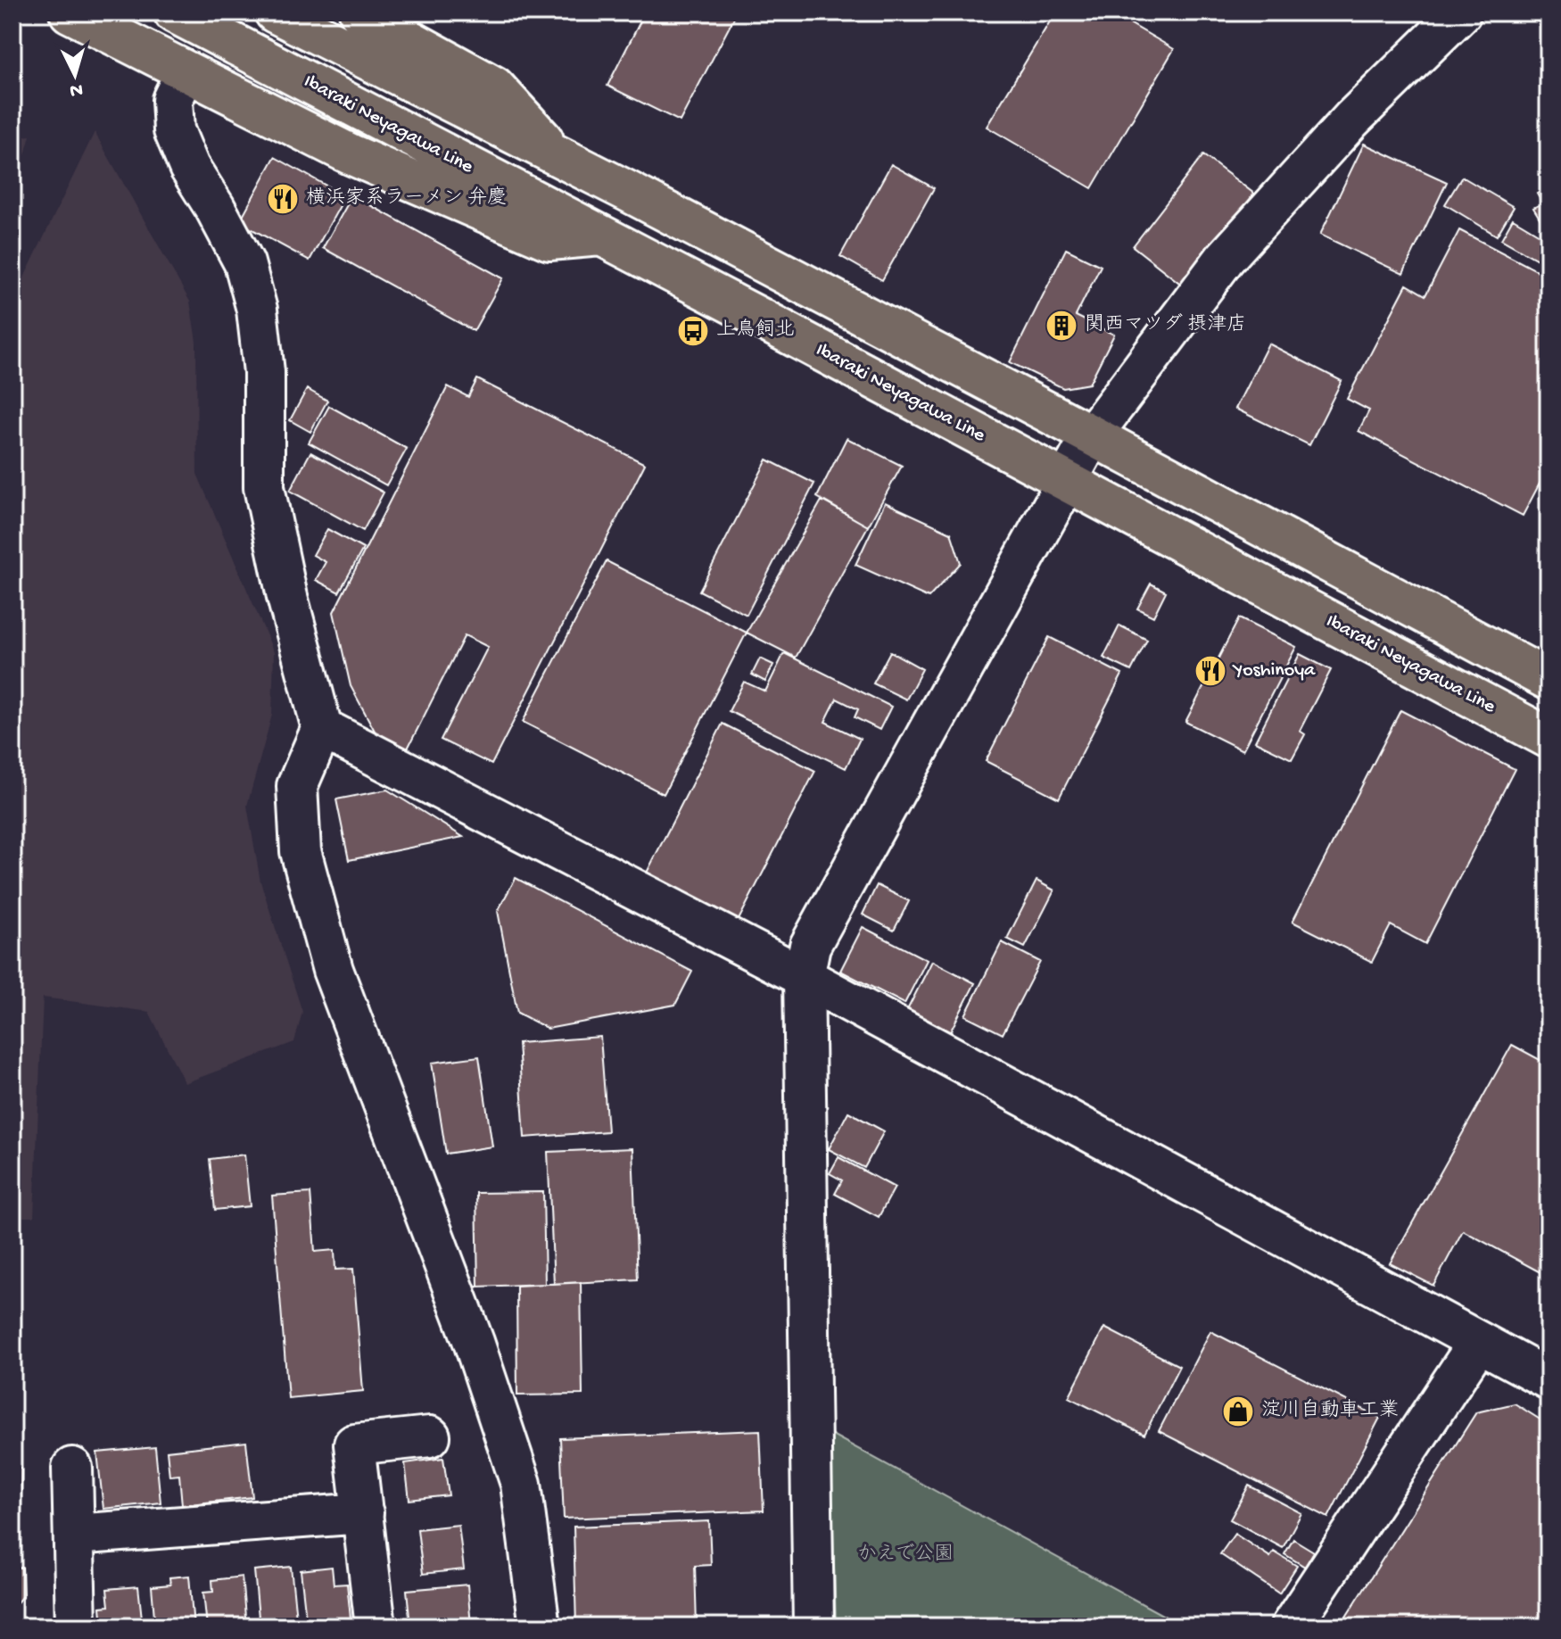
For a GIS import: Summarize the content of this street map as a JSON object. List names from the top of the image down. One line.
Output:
{"streets":{"main road":["Ibaraki Neyagawa Line"]},"parks":["かえで公園"],"places":{"restaurant":["横浜家系ラーメン 弁慶","Yoshinoya"],"building":["関西マツダ 摂津店"],"bus stop":["上鳥飼北"],"shop":["淀川自動車工業"]},"north":"bottom"}
